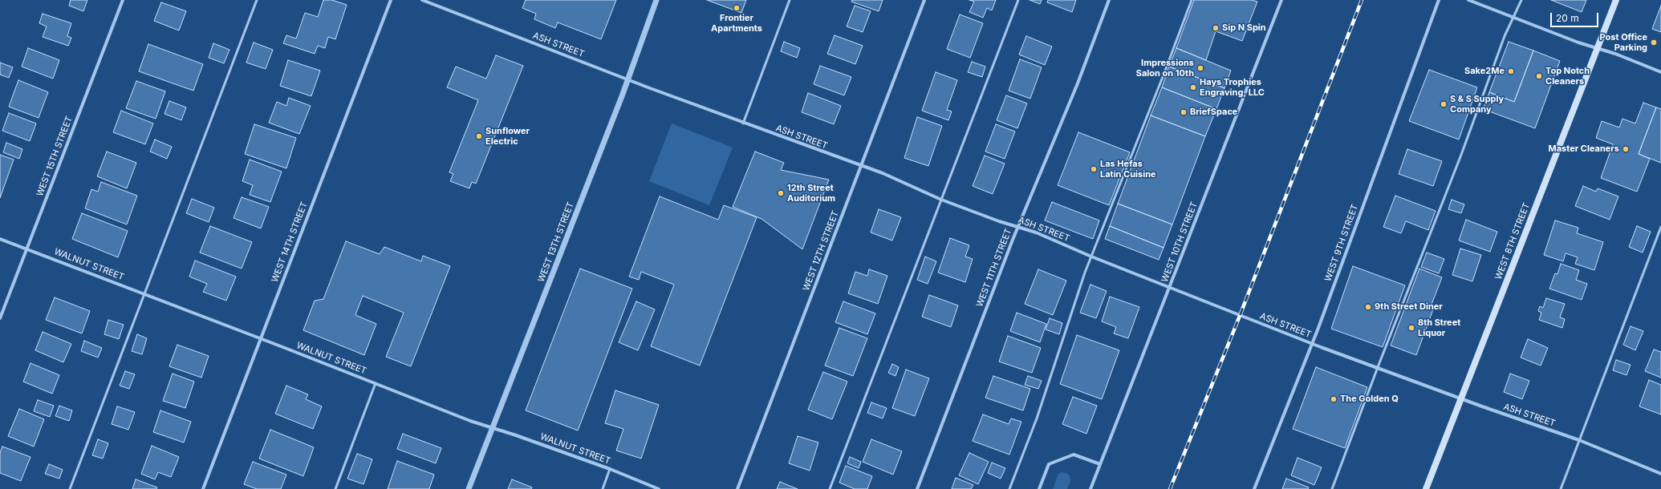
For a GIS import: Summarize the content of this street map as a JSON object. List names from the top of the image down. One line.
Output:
{"streets":{"main road":["WEST 8TH STREET"],"street":["ASH STREET","WEST 15TH STREET","WEST 14TH STREET","WEST 13TH STREET","WEST 10TH STREET","WEST 9TH STREET","WEST 12TH STREET","WALNUT STREET","WEST 11TH STREET"]},"crossings":[["ASH STREET","WEST 8TH STREET"],["ASH STREET","WEST 13TH STREET"],["ASH STREET","WEST 10TH STREET"],["ASH STREET","WEST 9TH STREET"],["ASH STREET","WEST 12TH STREET"],["ASH STREET","WEST 11TH STREET"],["WEST 15TH STREET","WALNUT STREET"],["WEST 14TH STREET","WALNUT STREET"],["WEST 13TH STREET","WALNUT STREET"]],"places":["Frontier Apartments","Sip N Spin","Post Office Parking","Impressions Salon on 10th","Sake2Me","Top Notch Cleaners","Hays Trophies Engraving, LLC","S & S Supply Company","BriefSpace","Sunflower Electric","Master Cleaners","Las Hefas Latin Cuisine","12th Street Auditorium","9th Street Diner","8th Street Liquor","The Golden Q"],"scale_bar":"20 m"}
